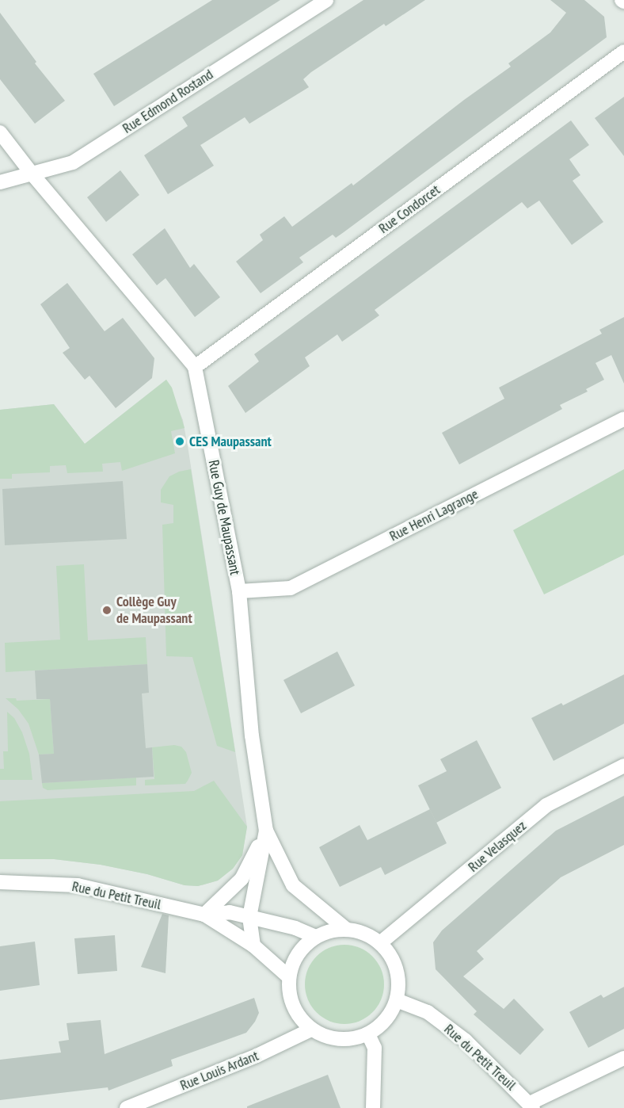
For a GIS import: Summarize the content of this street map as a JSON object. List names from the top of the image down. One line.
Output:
{"streets":{"street":["Rue Edmond Rostand","Rue Condorcet","Rue Henri Lagrange","Rue Guy de Maupassant","Rue Velasquez","Rue du Petit Treuil","Rue Louis Ardant"]},"crossings":[["Rue Edmond Rostand","Rue Guy de Maupassant"],["Rue Condorcet","Rue Guy de Maupassant"],["Rue Henri Lagrange","Rue Guy de Maupassant"],["Rue Guy de Maupassant","Rue Velasquez"],["Rue Guy de Maupassant","Rue du Petit Treuil"],["Rue Guy de Maupassant","Rue Louis Ardant"],["Rue Velasquez","Rue du Petit Treuil"],["Rue Velasquez","Rue Louis Ardant"],["Rue du Petit Treuil","Rue Louis Ardant"]],"places":["CES Maupassant","Collège Guy de Maupassant"]}
